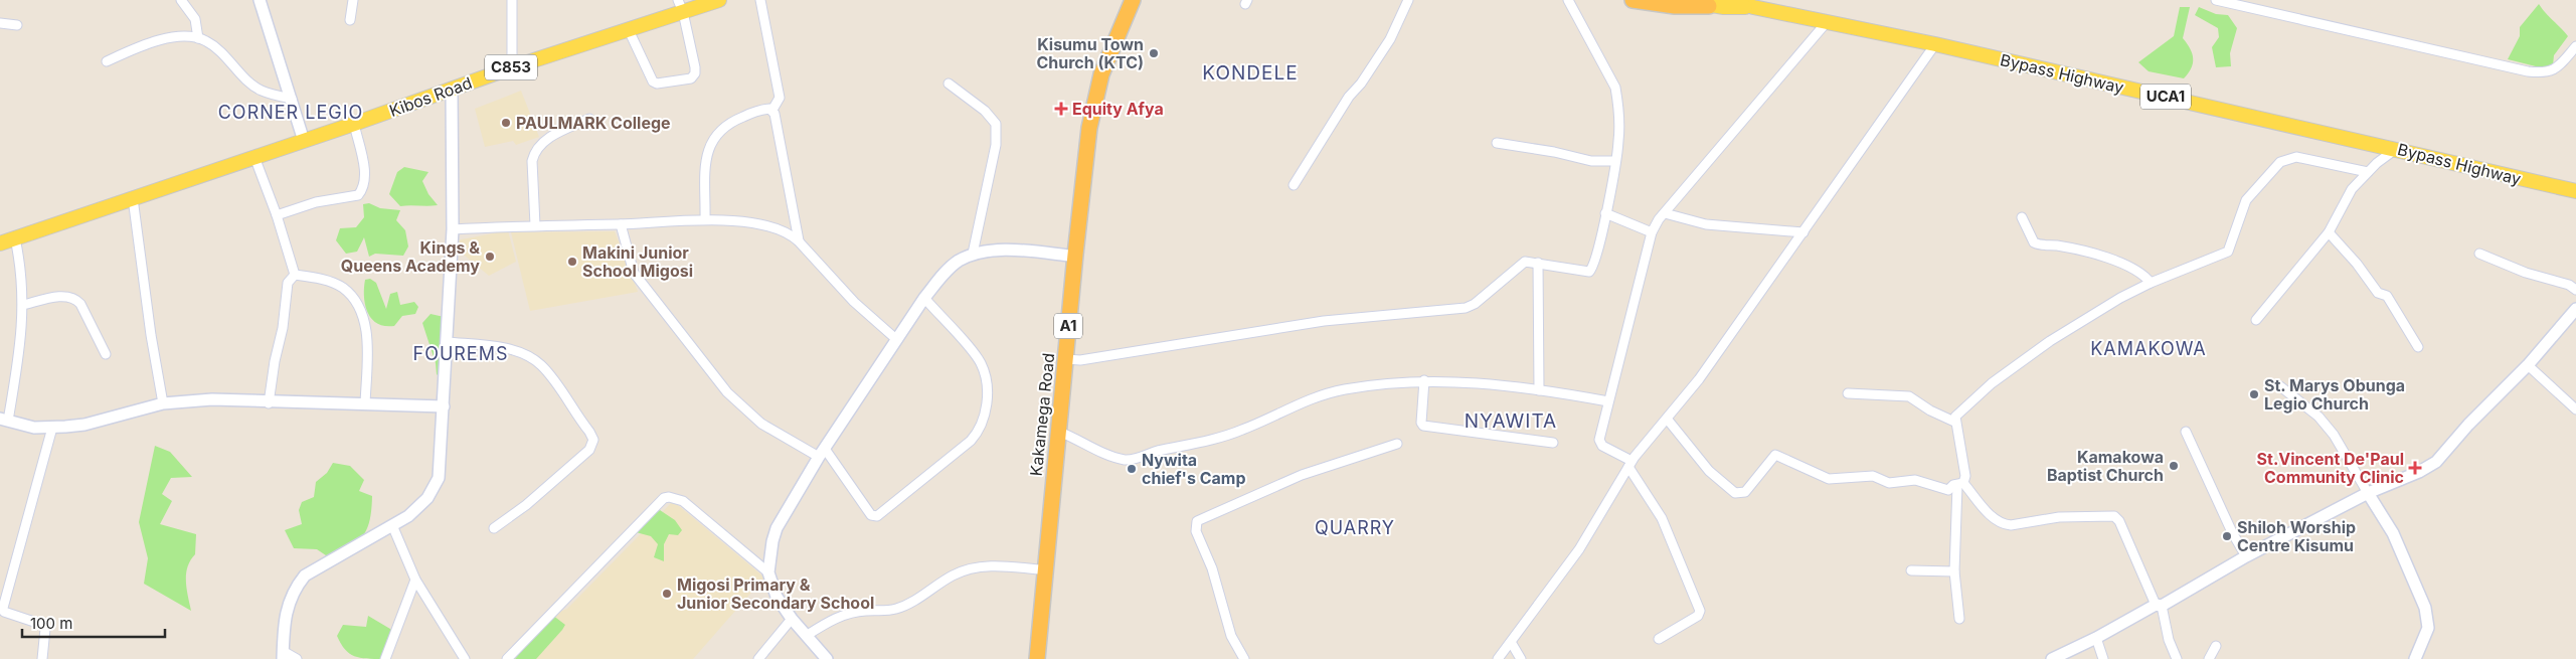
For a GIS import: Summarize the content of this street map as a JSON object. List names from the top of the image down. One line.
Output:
{"streets":{"highway":["A1","Kakamega Road"],"main road":["C853","Bypass Highway","Kibos Road","UCA1"]},"districts":["KONDELE","CORNER LEGIO","KAMAKOWA","FOUREMS","NYAWITA","QUARRY"],"places":{"other":["Kisumu Town Church (KTC)","PAULMARK College","Kings & Queens Academy","Makini Junior School Migosi","St. Marys Obunga Legio Church","Kamakowa Baptist Church","Nywita chief's Camp","Shiloh Worship Centre Kisumu","Migosi Primary & Junior Secondary School"],"health":["Equity Afya","St.Vincent De'Paul Community Clinic"]},"scale_bar":"100 m"}
